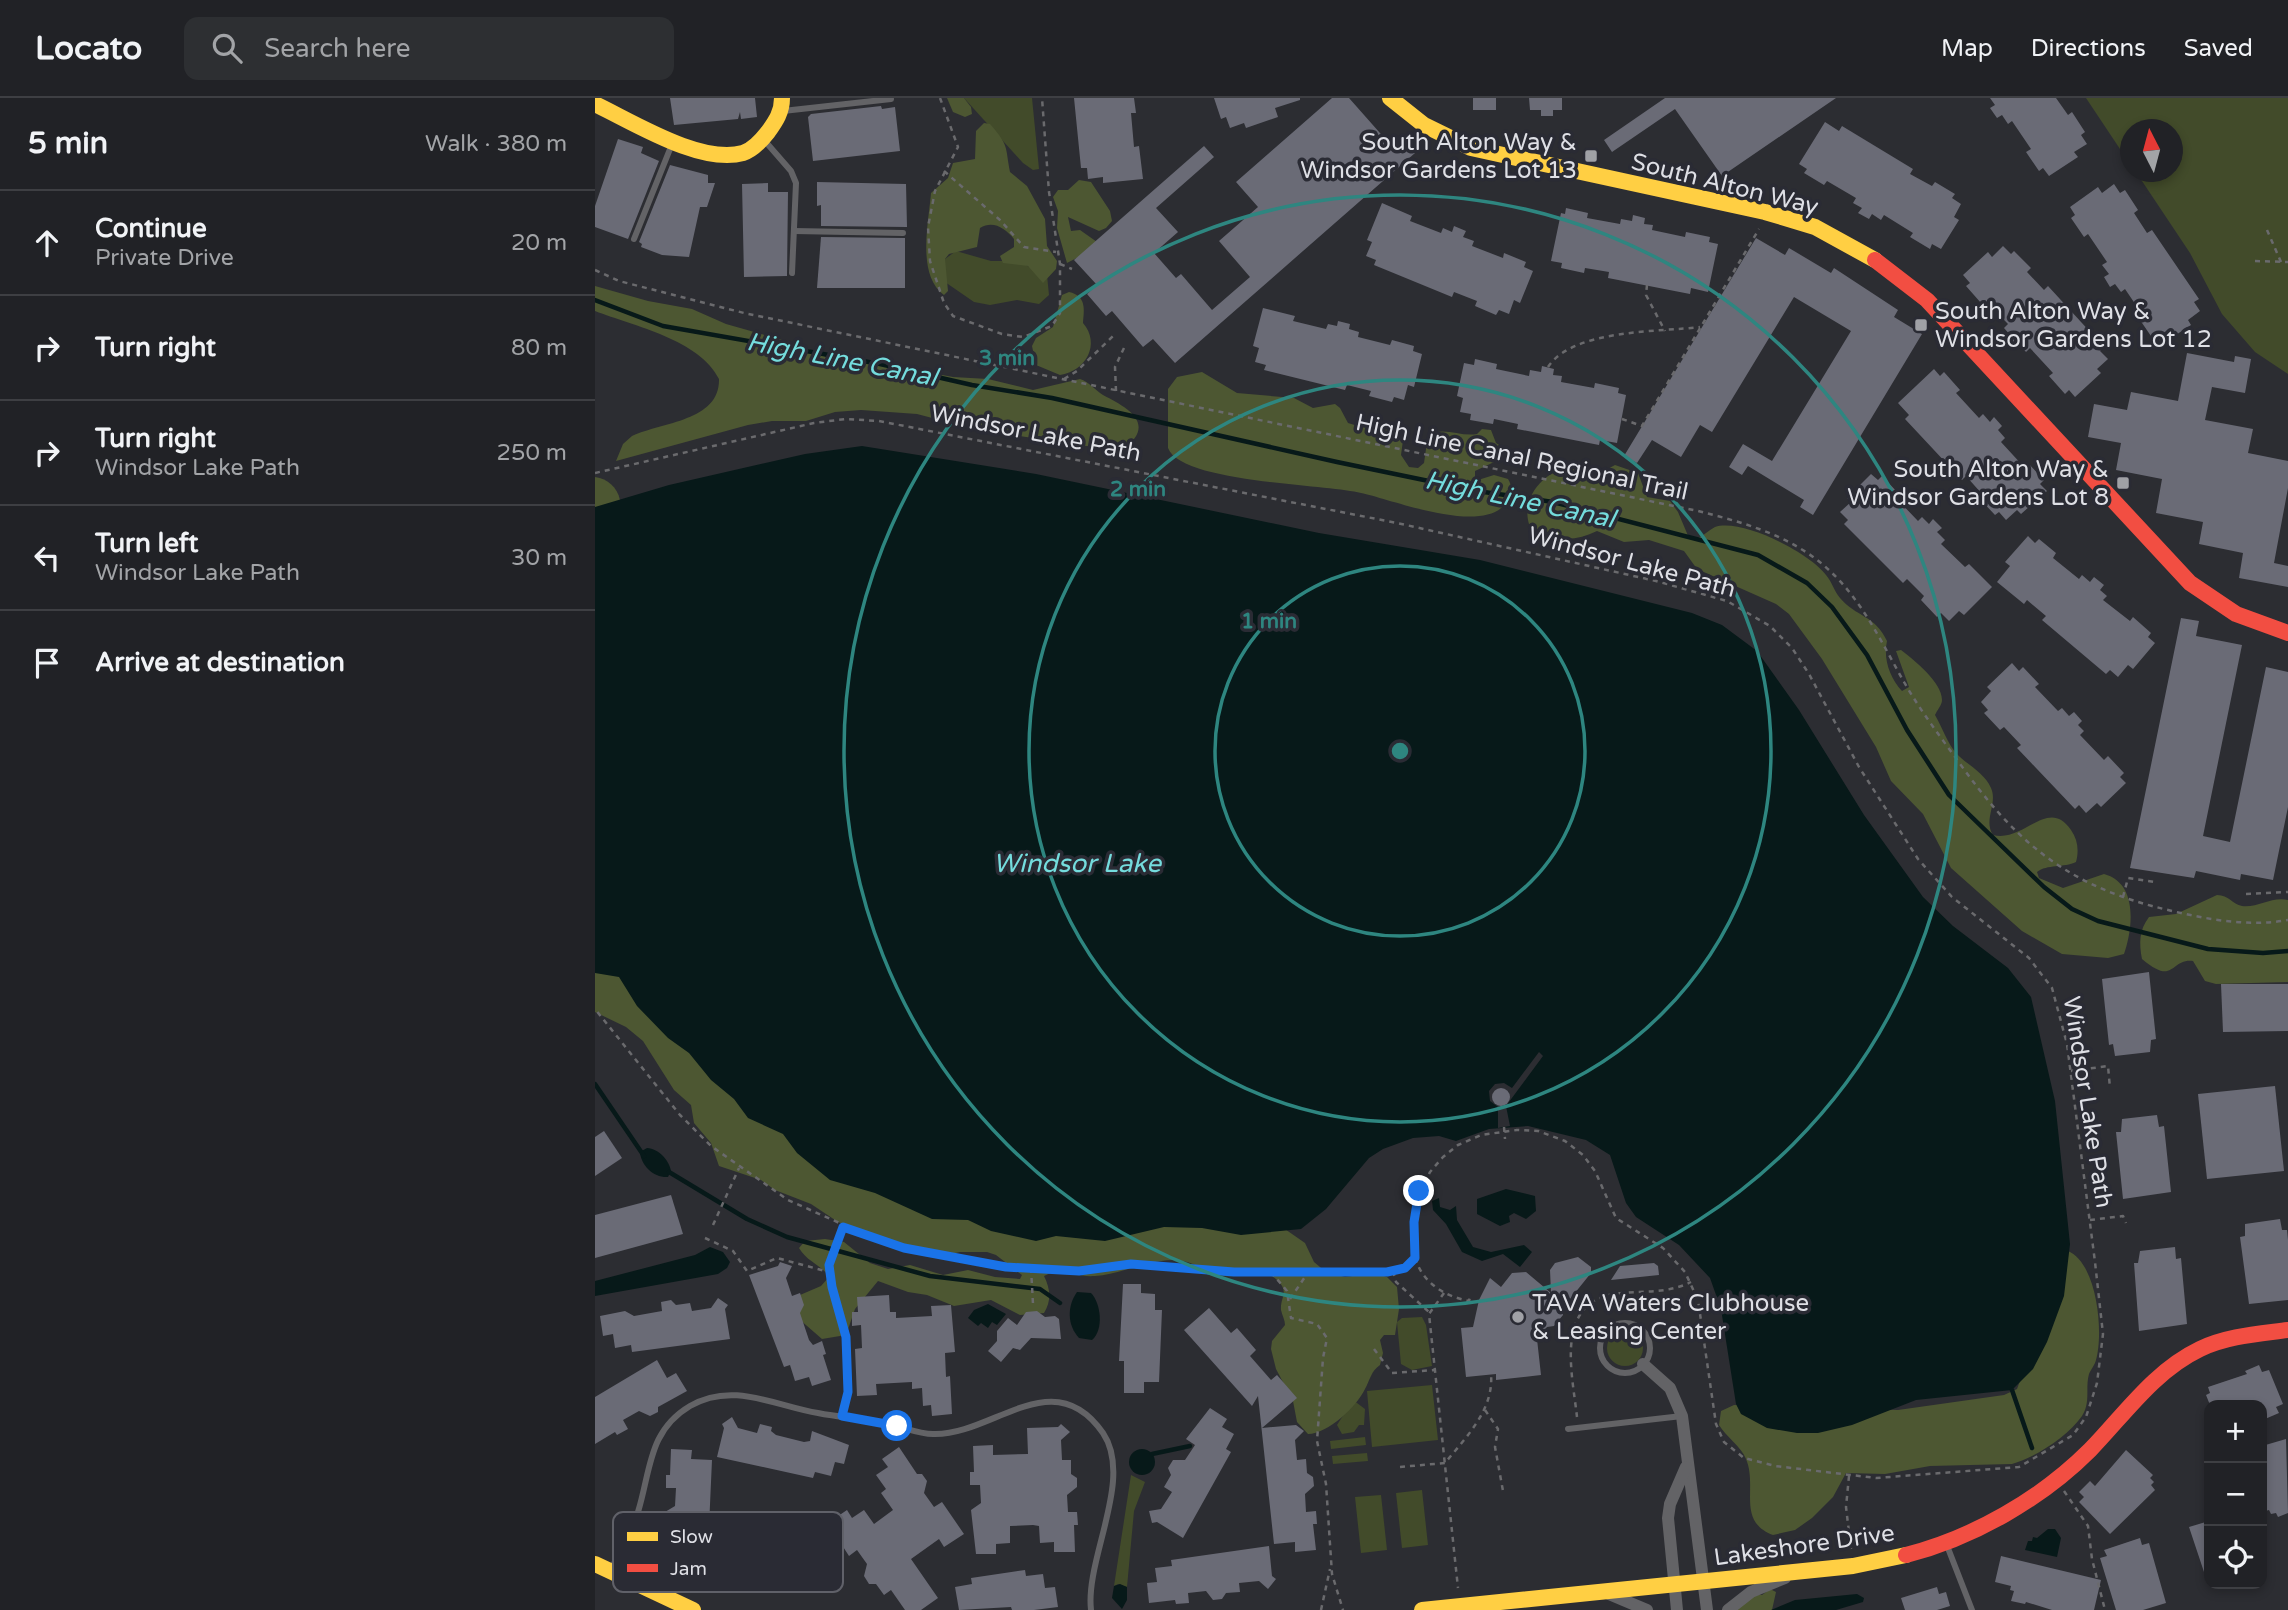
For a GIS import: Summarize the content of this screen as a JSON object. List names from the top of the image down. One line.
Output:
{"streets":{"street":["South Alton Way","Lakeshore Drive"],"path":["Windsor Lake Path","High Line Canal Regional Trail"]},"water":["High Line Canal","Windsor Lake"],"places":{"transit":["South Alton Way & Windsor Gardens Lot 13","South Alton Way & Windsor Gardens Lot 12","South Alton Way & Windsor Gardens Lot 8"],"other":["TAVA Waters Clubhouse & Leasing Center"]},"legend":["Slow","Jam"],"north":"top","page":{"header":"Locato","search":"Search here","nav":["Map","Directions","Saved"],"heading":["5 min","Walk · 380 m"],"list":[["Continue","Private Drive","20 m"],["Turn right","80 m"],["Turn right","Windsor Lake Path","250 m"],["Turn left","Windsor Lake Path","30 m"],"Arrive at destination"],"map_buttons":["+","−"]},"rings":["3 min","2 min","1 min"]}
